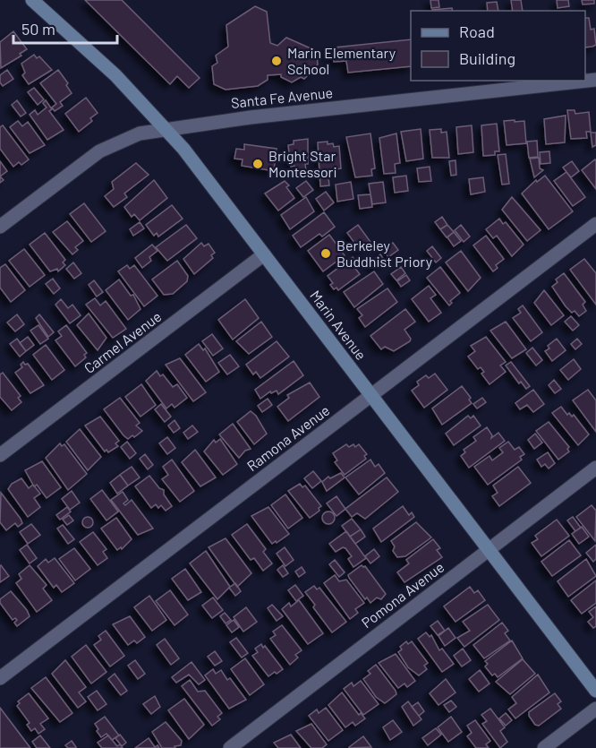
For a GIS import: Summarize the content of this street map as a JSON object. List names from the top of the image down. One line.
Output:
{"streets":{"main road":["Marin Avenue"],"street":["Santa Fe Avenue","Carmel Avenue","Ramona Avenue","Pomona Avenue"]},"crossings":[["Santa Fe Avenue","Marin Avenue"],["Marin Avenue","Carmel Avenue"],["Marin Avenue","Ramona Avenue"],["Marin Avenue","Pomona Avenue"]],"places":["Marin Elementary School","Bright Star Montessori","Berkeley Buddhist Priory"],"legend":["Road","Building"],"scale_bar":"50 m"}
